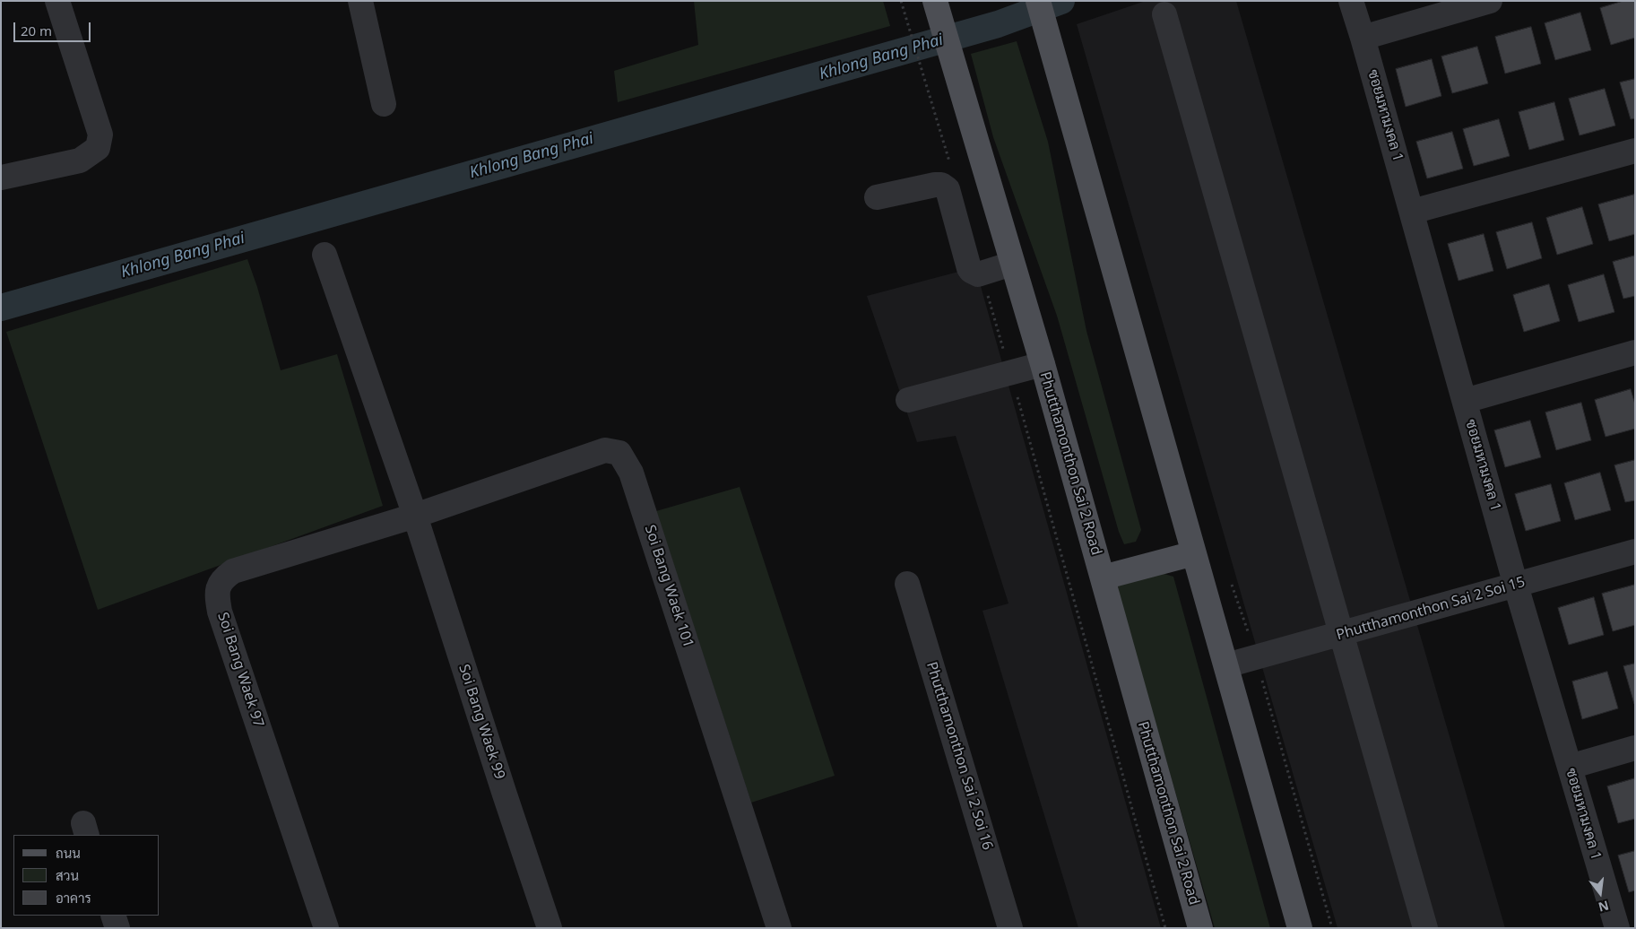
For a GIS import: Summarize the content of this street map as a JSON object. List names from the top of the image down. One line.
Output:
{"streets":{"main road":["Phutthamonthon Sai 2 Road"],"street":["ซอยมหามงคล 1","Soi Bang Waek 101","Phutthamonthon Sai 2 Soi 15","Soi Bang Waek 97","Soi Bang Waek 99","Phutthamonthon Sai 2 Soi 16"]},"crossings":[["ซอยมหามงคล 1","Phutthamonthon Sai 2 Soi 15"],["Soi Bang Waek 101","Soi Bang Waek 97"],["Soi Bang Waek 101","Soi Bang Waek 99"],["Soi Bang Waek 97","Soi Bang Waek 99"]],"water":["Khlong Bang Phai"],"legend":["ถนน","สวน","อาคาร"],"scale_bar":"20 m","north":"bottom"}
